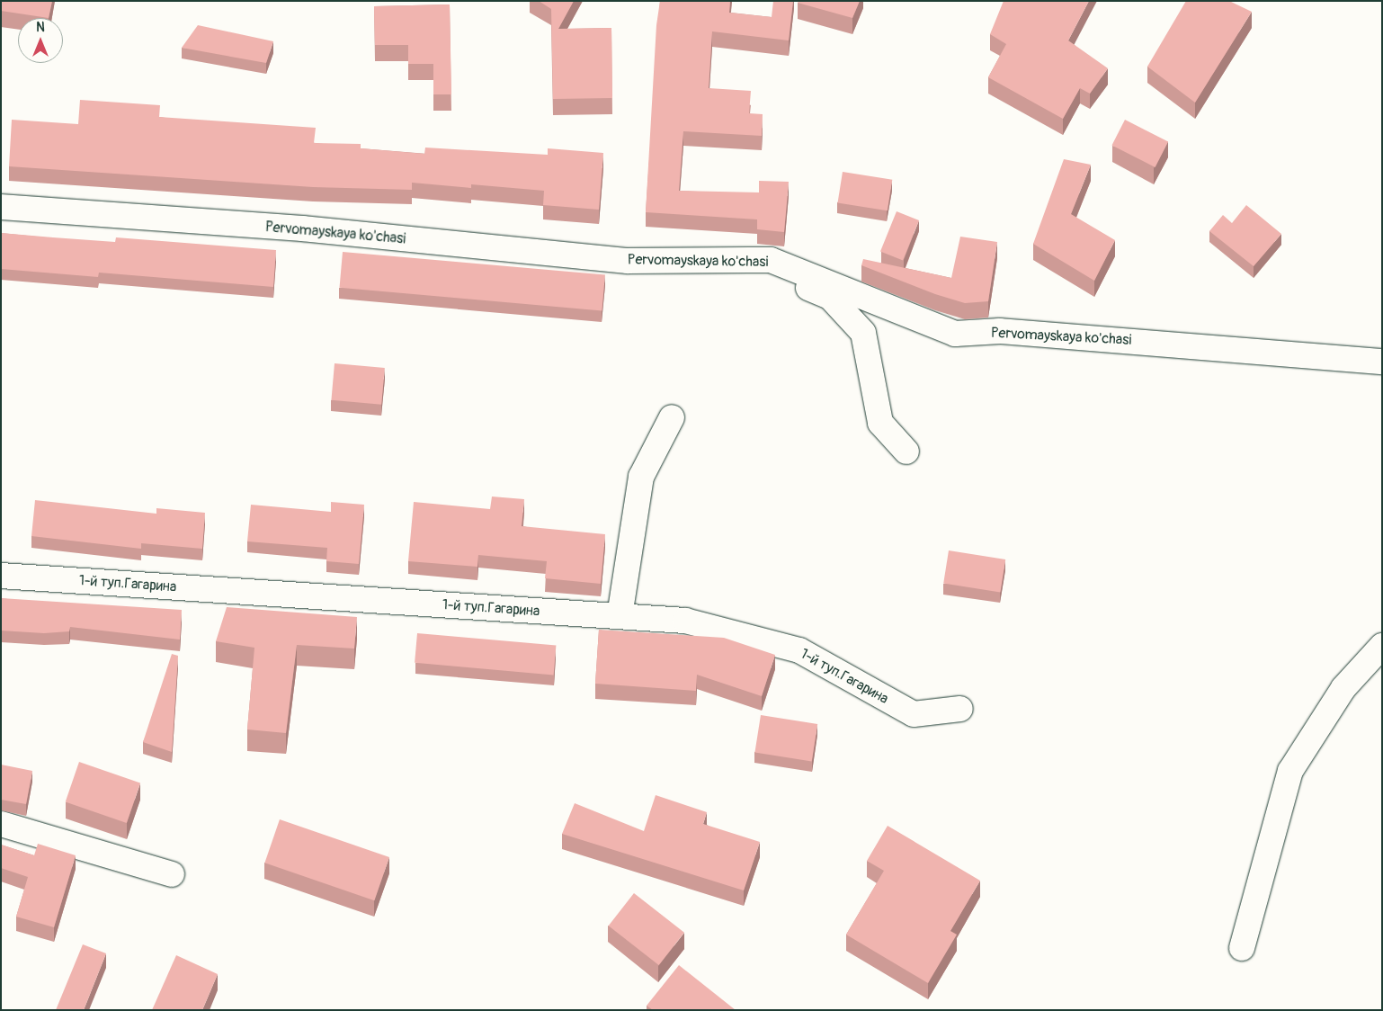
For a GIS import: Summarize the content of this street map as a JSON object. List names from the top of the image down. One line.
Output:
{"streets":{"street":["Pervomayskaya ko'chasi","1-й туп.Гагарина"]},"north":"top"}
